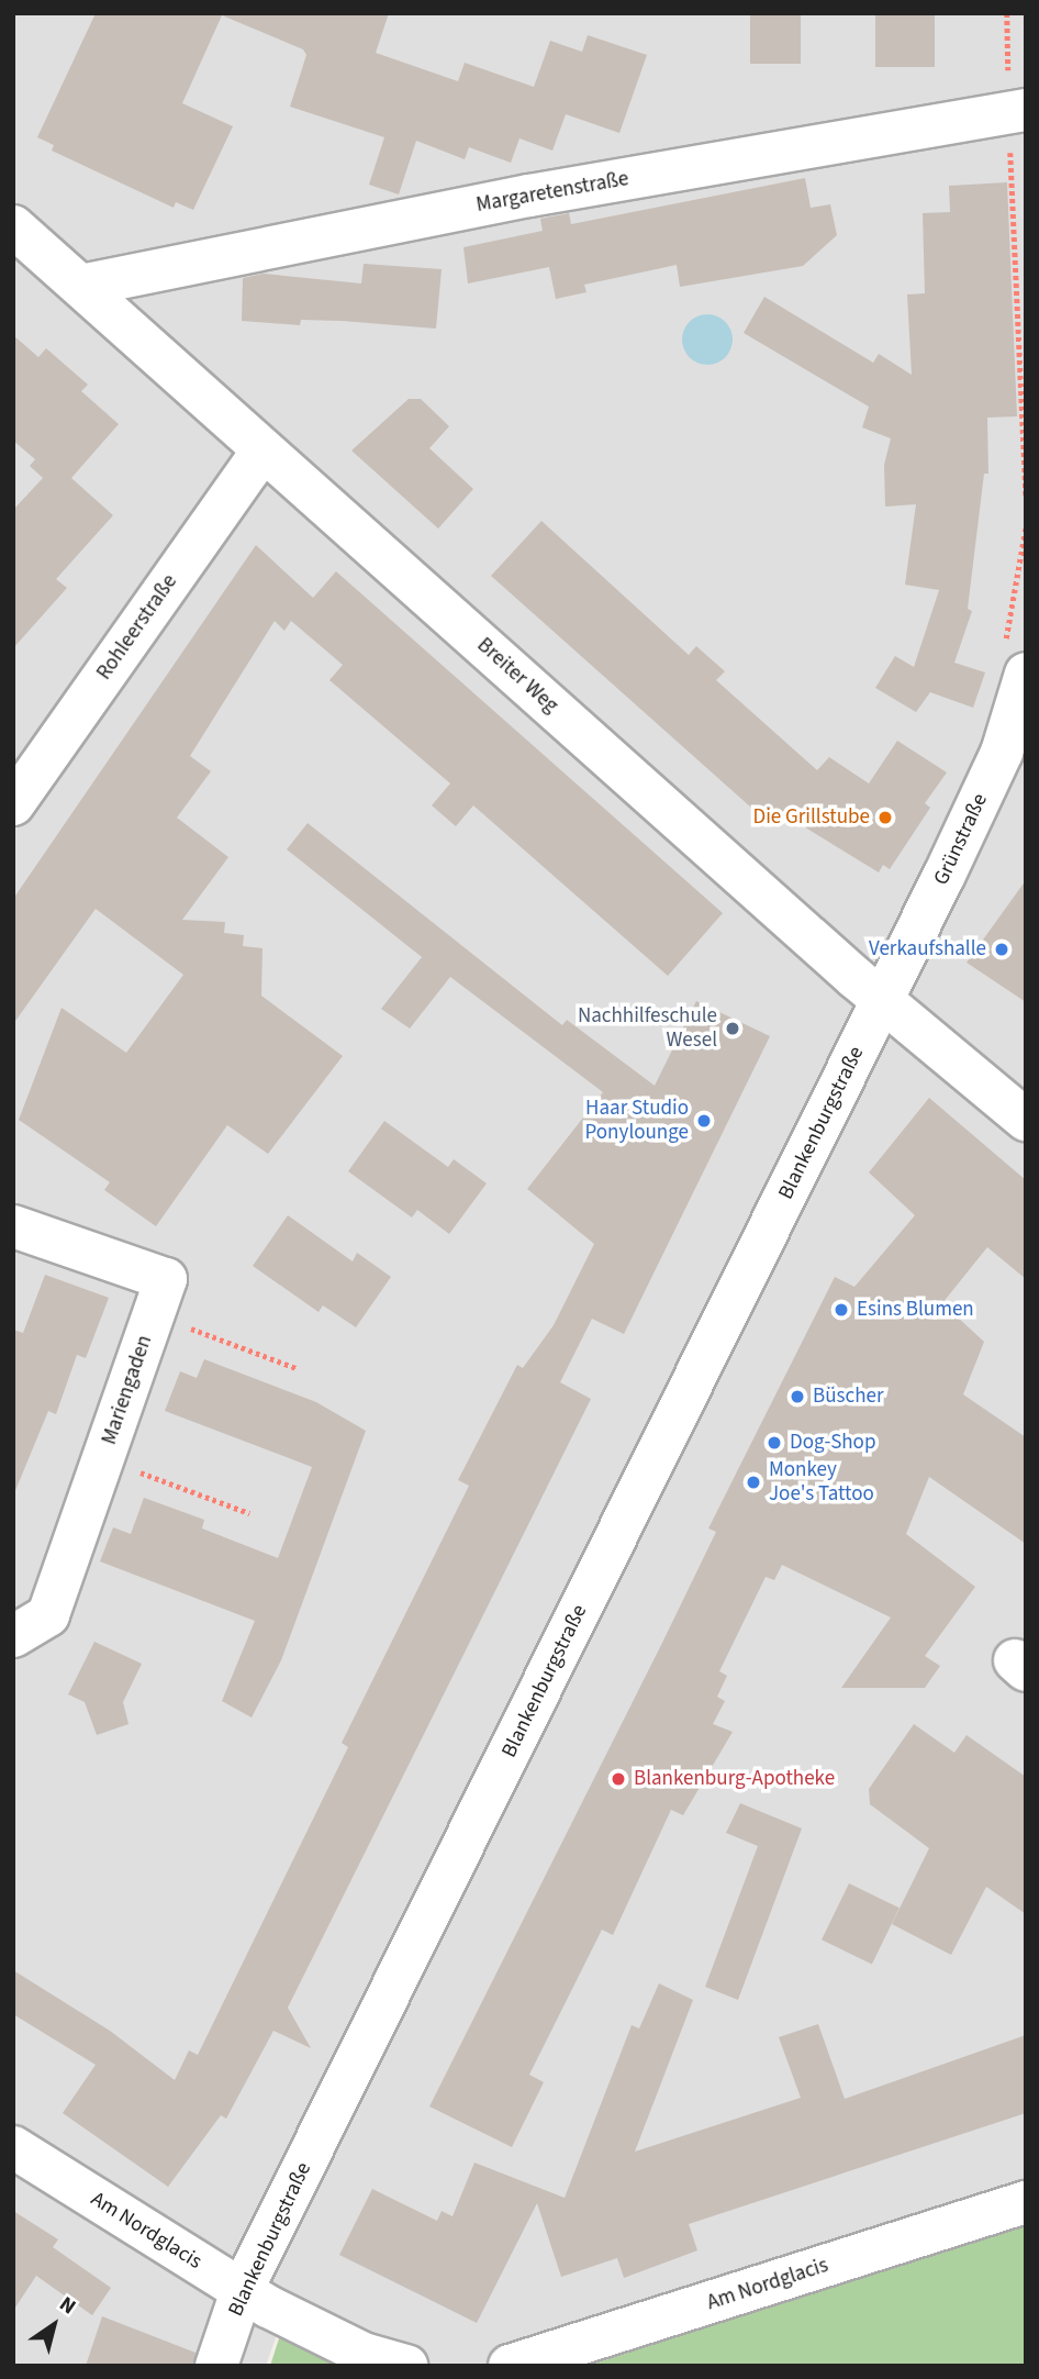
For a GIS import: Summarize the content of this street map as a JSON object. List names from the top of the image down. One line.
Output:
{"streets":{"street":["Margaretenstraße","Rohleerstraße","Breiter Weg","Grünstraße","Blankenburgstraße","Mariengaden","Am Nordglacis"]},"crossings":[["Margaretenstraße","Breiter Weg"],["Rohleerstraße","Breiter Weg"],["Breiter Weg","Grünstraße"],["Breiter Weg","Blankenburgstraße"],["Grünstraße","Blankenburgstraße"],["Blankenburgstraße","Am Nordglacis"]],"places":["Die Grillstube","Verkaufshalle","Nachhilfeschule Wesel","Haar Studio Ponylounge","Esins Blumen","Büscher","Dog-Shop","Monkey Joe's Tattoo","Blankenburg-Apotheke"],"north":"top right"}
